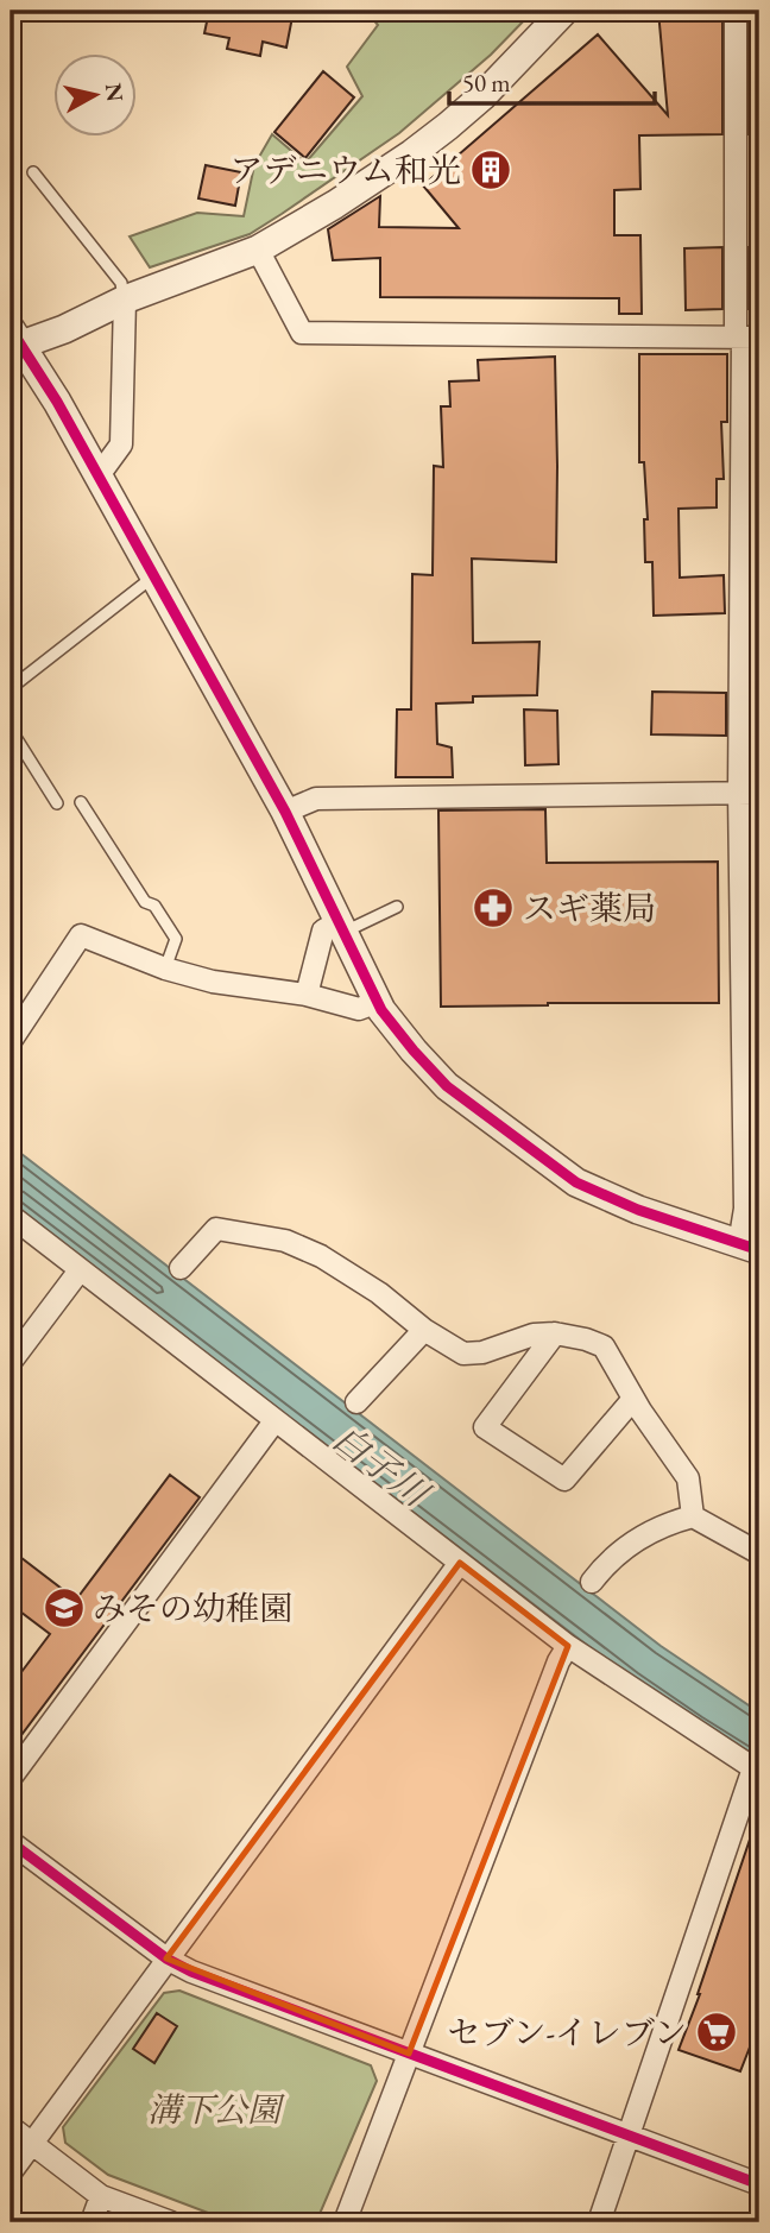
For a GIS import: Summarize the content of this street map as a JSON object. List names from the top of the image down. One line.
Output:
{"water":["白子川"],"parks":["溝下公園"],"places":{"building":["アデニウム和光"],"pharmacy":["スギ薬局"],"school or university":["みその幼稚園"],"supermarket":["セブン-イレブン"]},"scale_bar":"50 m","north":"right"}
